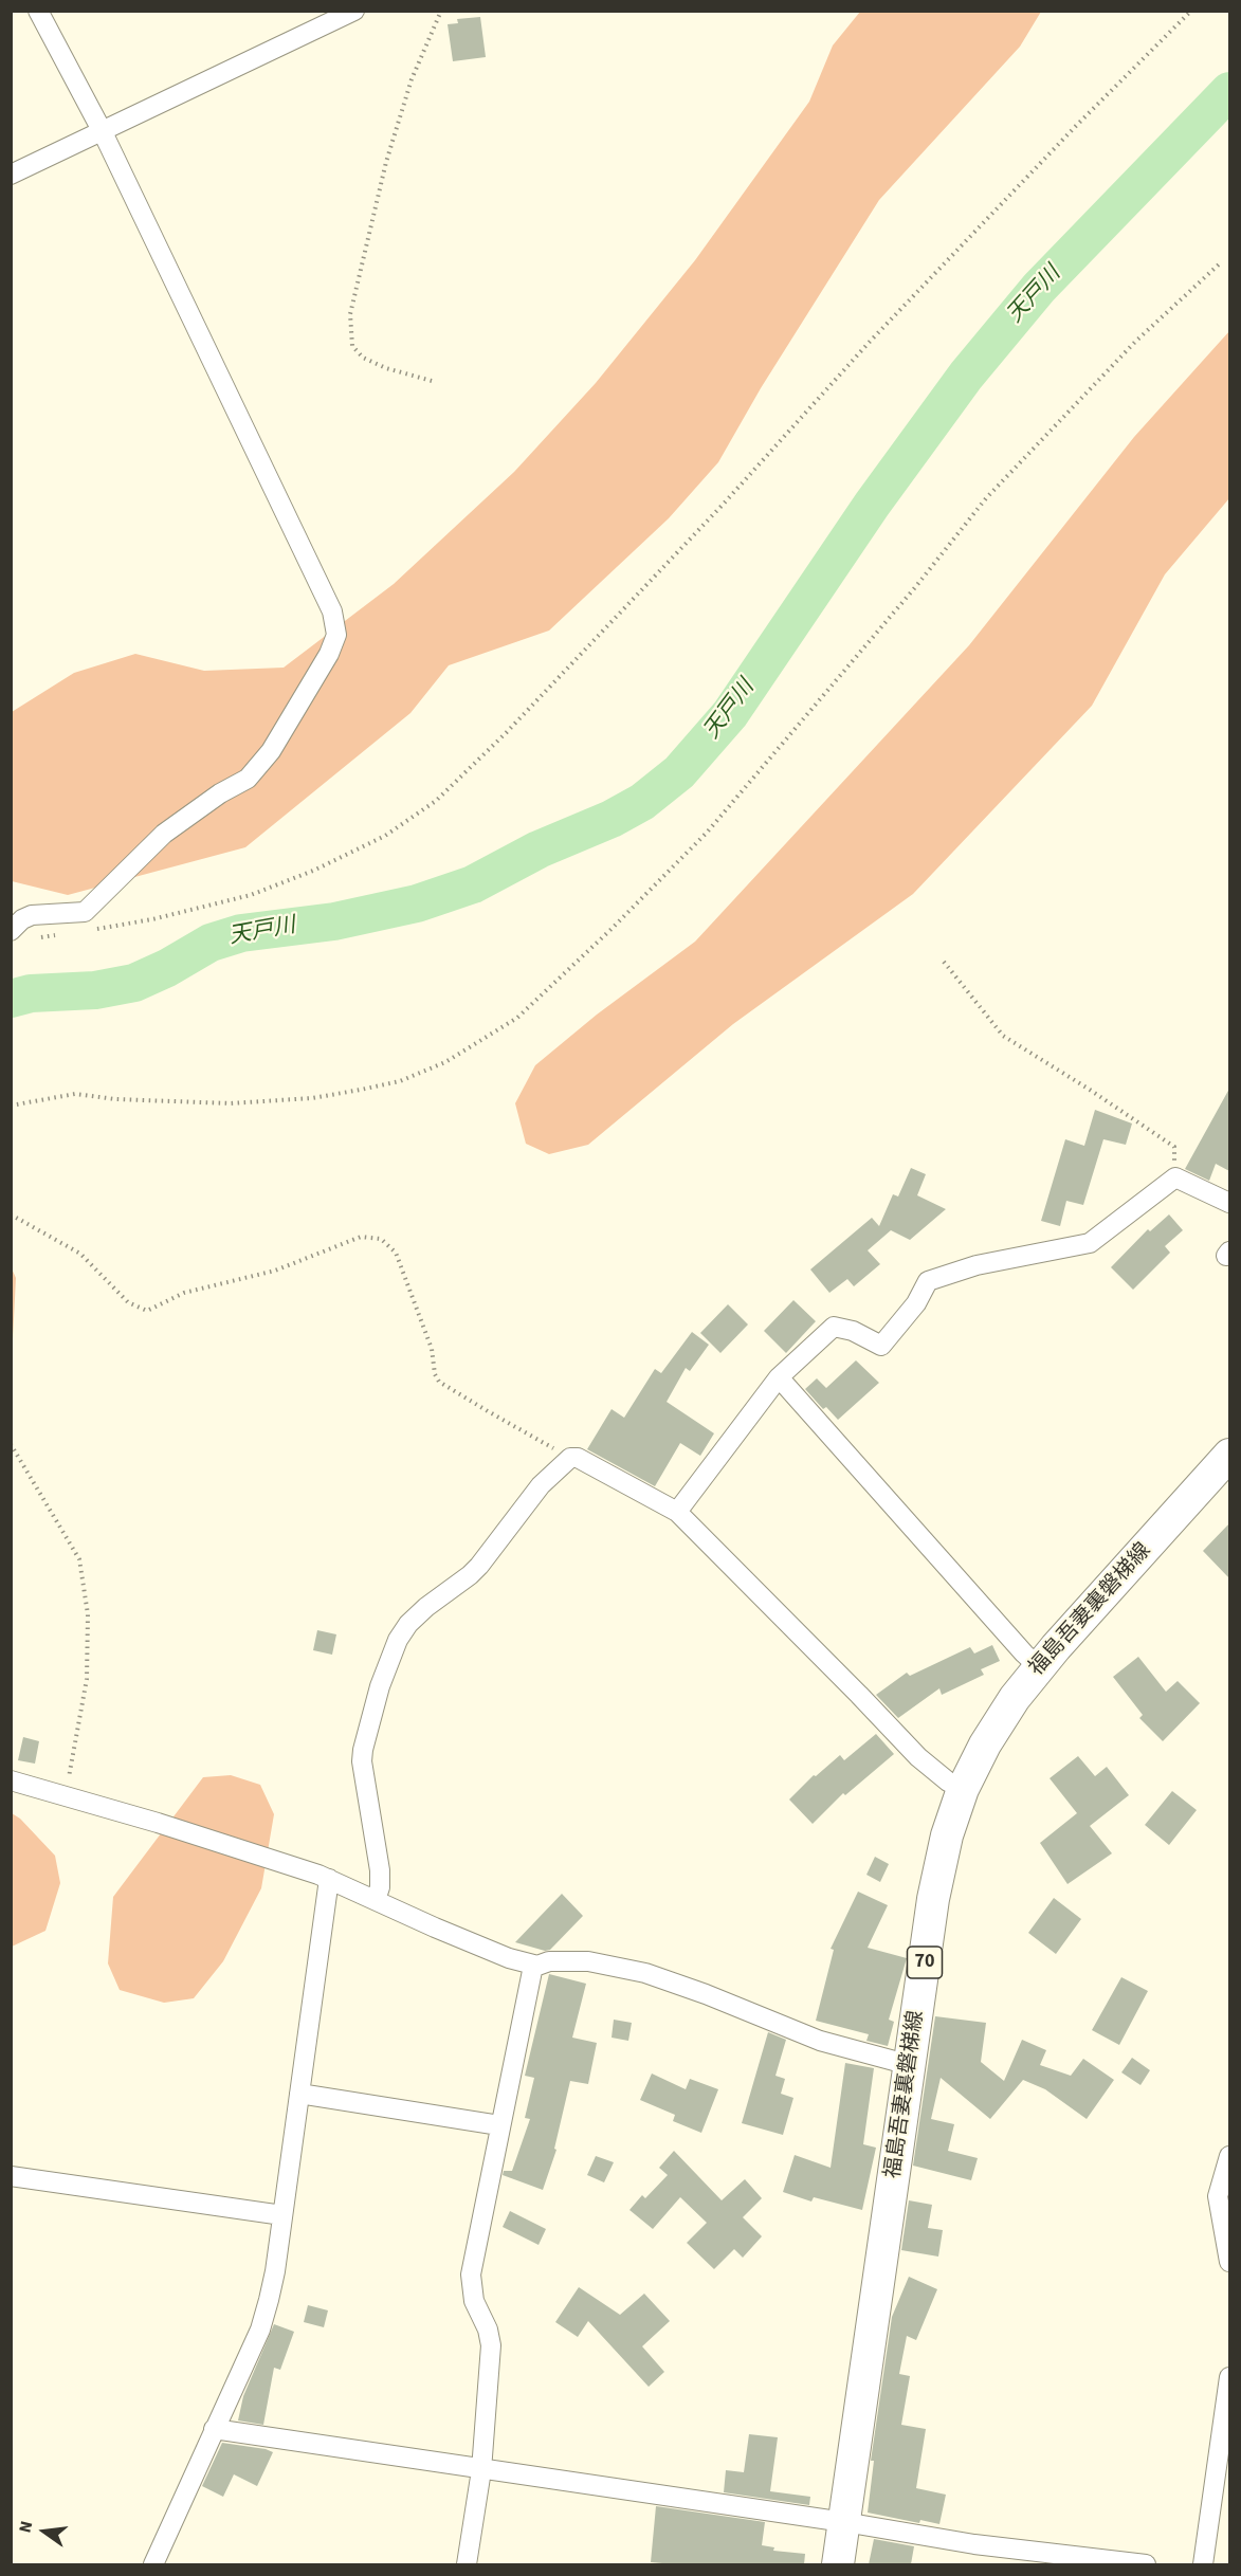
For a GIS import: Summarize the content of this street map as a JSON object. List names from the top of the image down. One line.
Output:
{"streets":{"main road":["福島吾妻裏磐梯線","70"]},"water":["天戸川"],"north":"left"}
